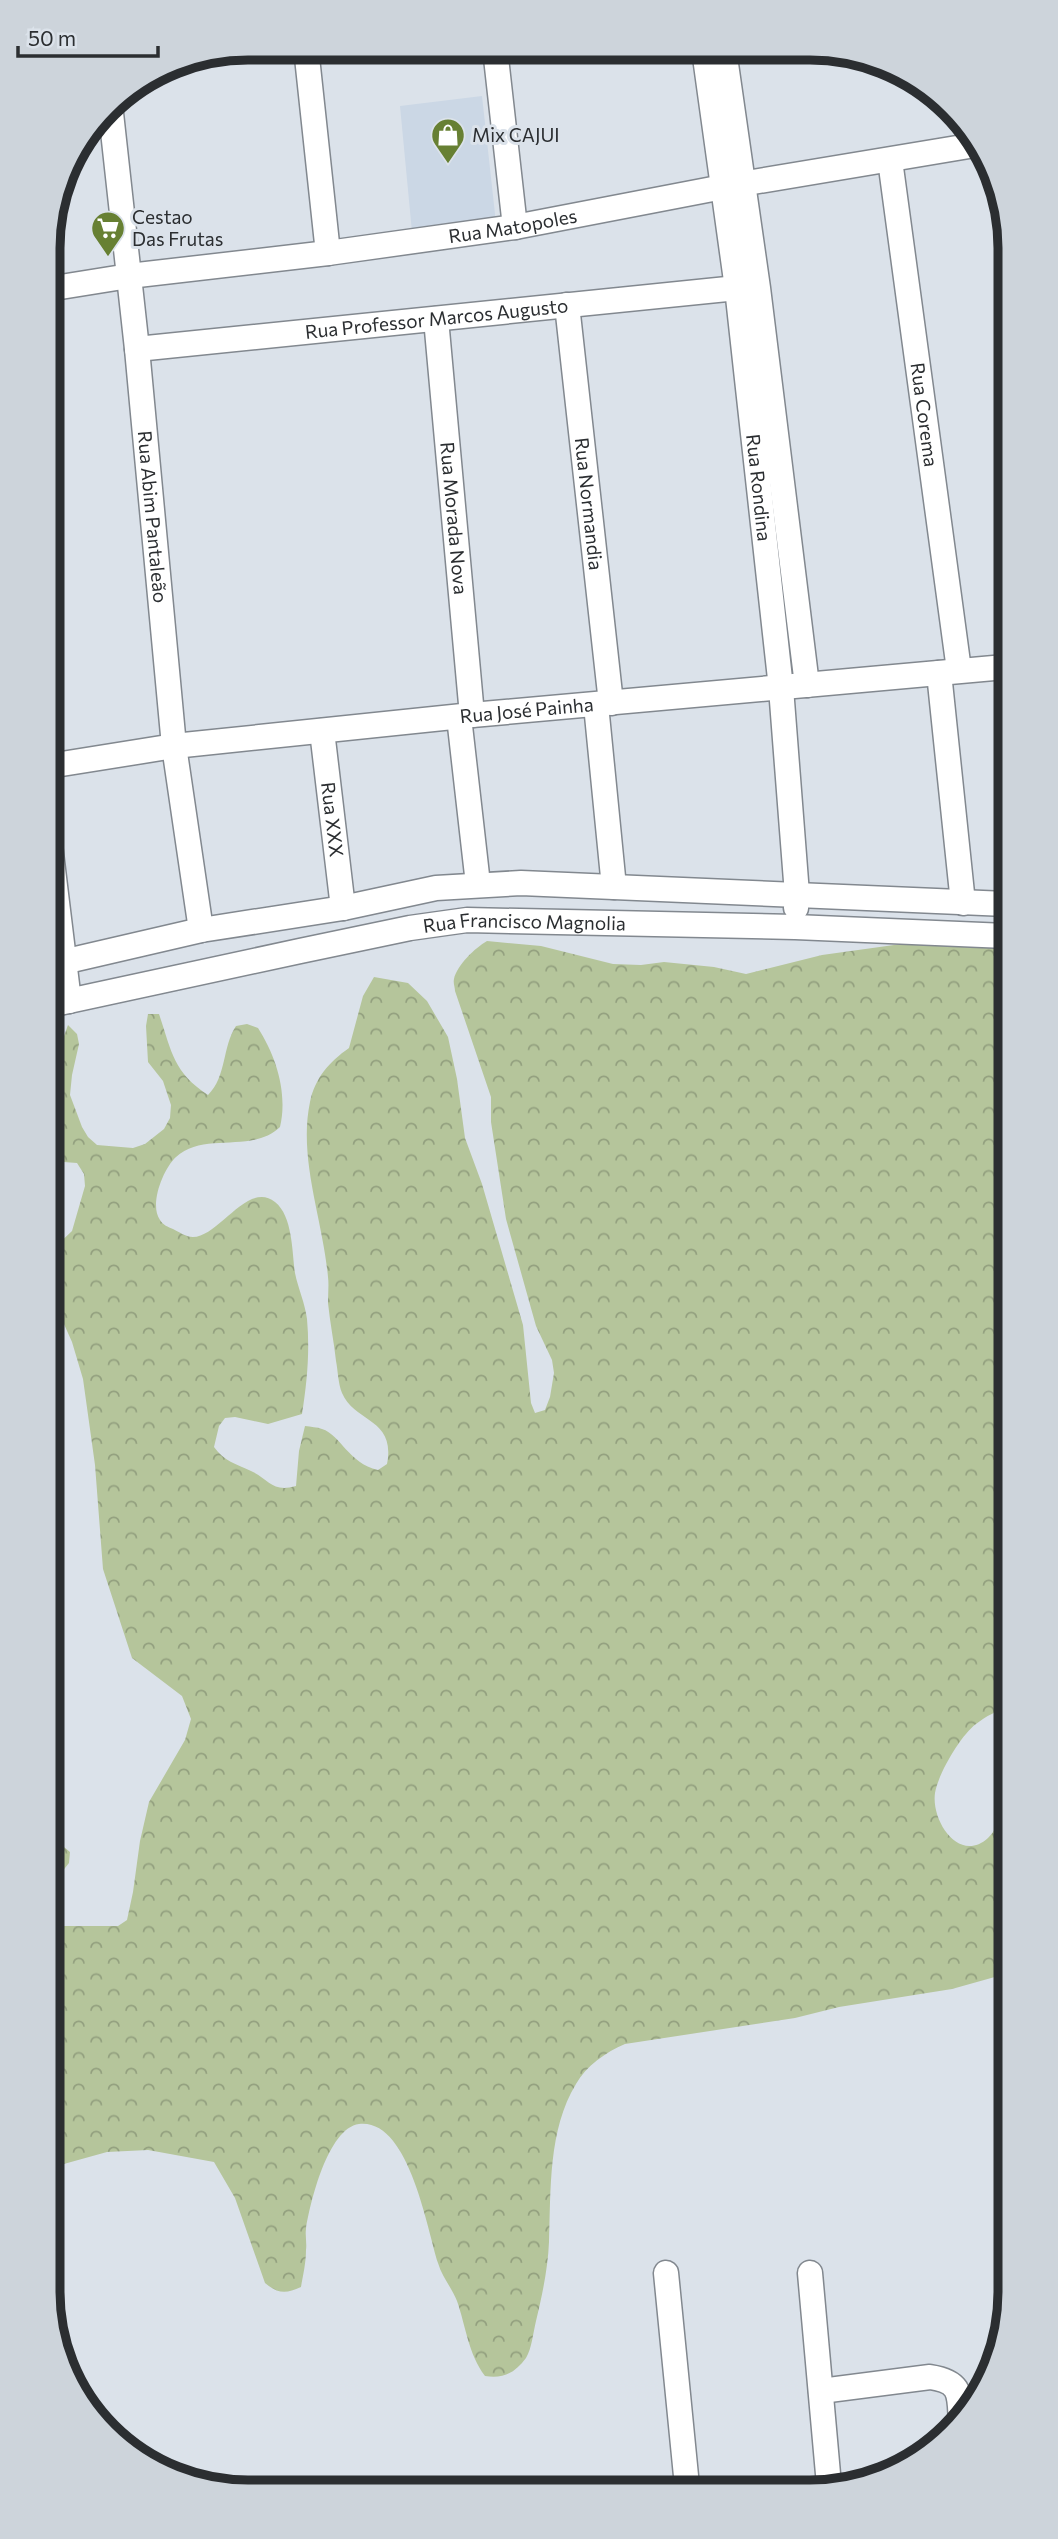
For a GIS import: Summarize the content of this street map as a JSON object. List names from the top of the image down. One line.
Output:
{"streets":{"street":["Rua Matopoles","Rua Professor Marcos Augusto","Rua Corema","Rua Rondina","Rua Normandia","Rua Abim Pantaleão","Rua Morada Nova","Rua José Painha","Rua XXX","Rua Francisco Magnolia"]},"crossings":[["Rua Matopoles","Rua Corema"],["Rua Matopoles","Rua Rondina"],["Rua Matopoles","Rua Abim Pantaleão"],["Rua Professor Marcos Augusto","Rua Rondina"],["Rua Professor Marcos Augusto","Rua Normandia"],["Rua Professor Marcos Augusto","Rua Abim Pantaleão"],["Rua Professor Marcos Augusto","Rua Morada Nova"],["Rua Corema","Rua José Painha"],["Rua Corema","Rua Francisco Magnolia"],["Rua Rondina","Rua José Painha"],["Rua Rondina","Rua Francisco Magnolia"],["Rua Normandia","Rua José Painha"],["Rua Normandia","Rua Francisco Magnolia"],["Rua Abim Pantaleão","Rua José Painha"],["Rua Abim Pantaleão","Rua Francisco Magnolia"],["Rua Morada Nova","Rua José Painha"],["Rua Morada Nova","Rua Francisco Magnolia"],["Rua José Painha","Rua XXX"],["Rua XXX","Rua Francisco Magnolia"]],"places":{"shop":["Mix CAJUI"],"supermarket":["Cestao Das Frutas"]},"scale_bar":"50 m"}
